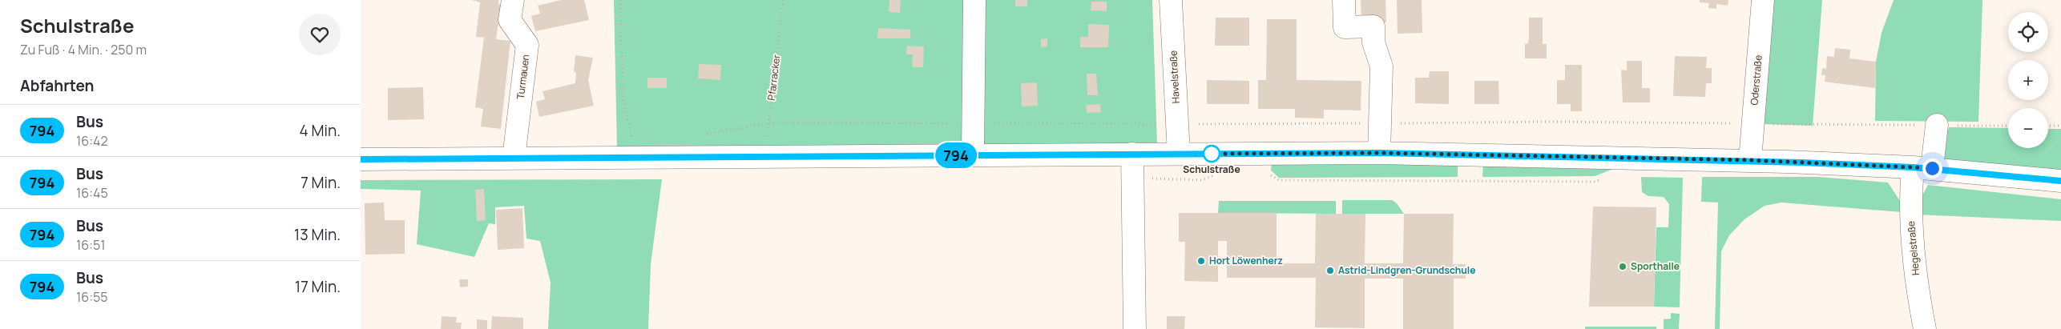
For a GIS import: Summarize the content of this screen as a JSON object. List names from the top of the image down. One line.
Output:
{"streets":{"street":["Turmauen","Havelstraße","Oderstraße","Hegelstraße"],"path":["Pfarracker"]},"places":["Schulstraße","Hort Löwenherz","Sporthalle","Astrid-Lindgren-Grundschule"],"lines":["bus line 794"],"page":{"heading":[["Schulstraße","Zu Fuß · 4 Min. · 250 m"],"Abfahrten"],"on_map":"794","map_buttons":["+","−"],"list":[{"mark":"794","name":"Bus","note":"16:42","value":"4 Min."},{"mark":"794","name":"Bus","note":"16:45","value":"7 Min."},{"mark":"794","name":"Bus","note":"16:51","value":"13 Min."},{"mark":"794","name":"Bus","note":"16:55","value":"17 Min."}]}}
